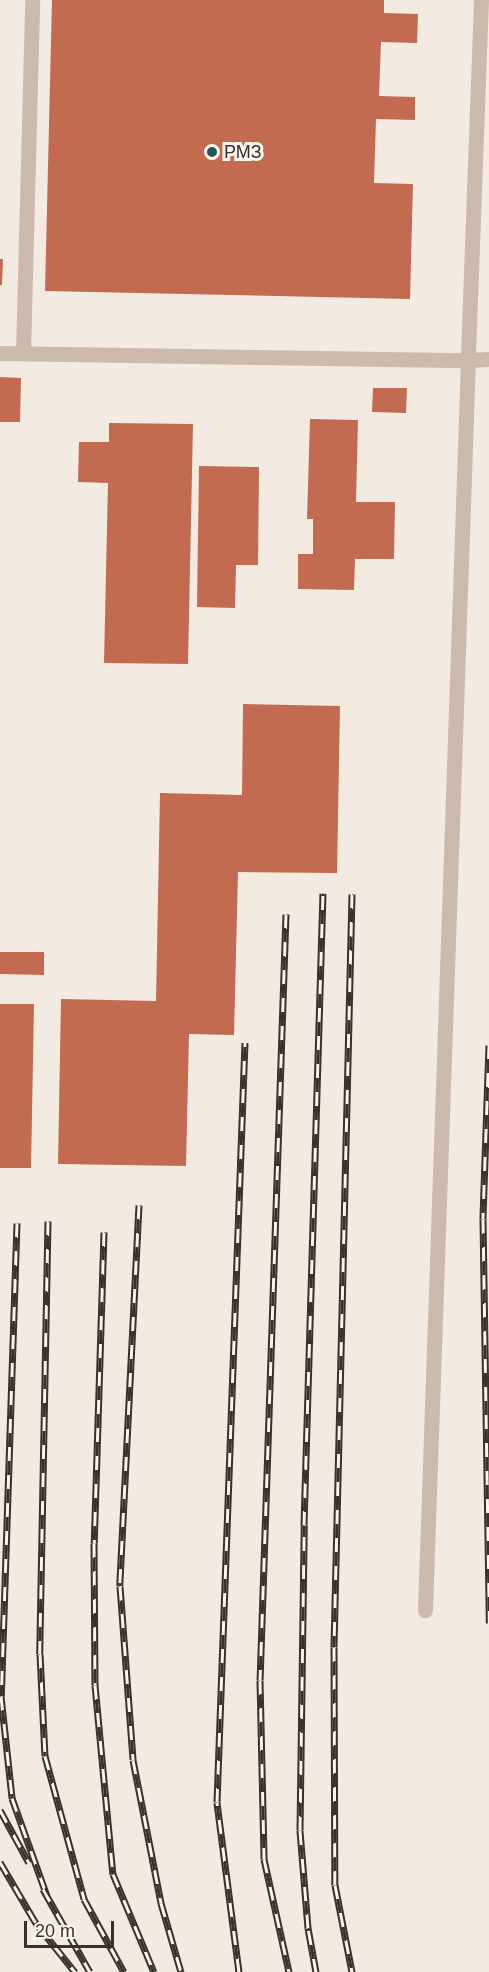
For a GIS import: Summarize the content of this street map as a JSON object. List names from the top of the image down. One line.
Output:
{"places":["РМЗ"],"scale_bar":"20 m"}
